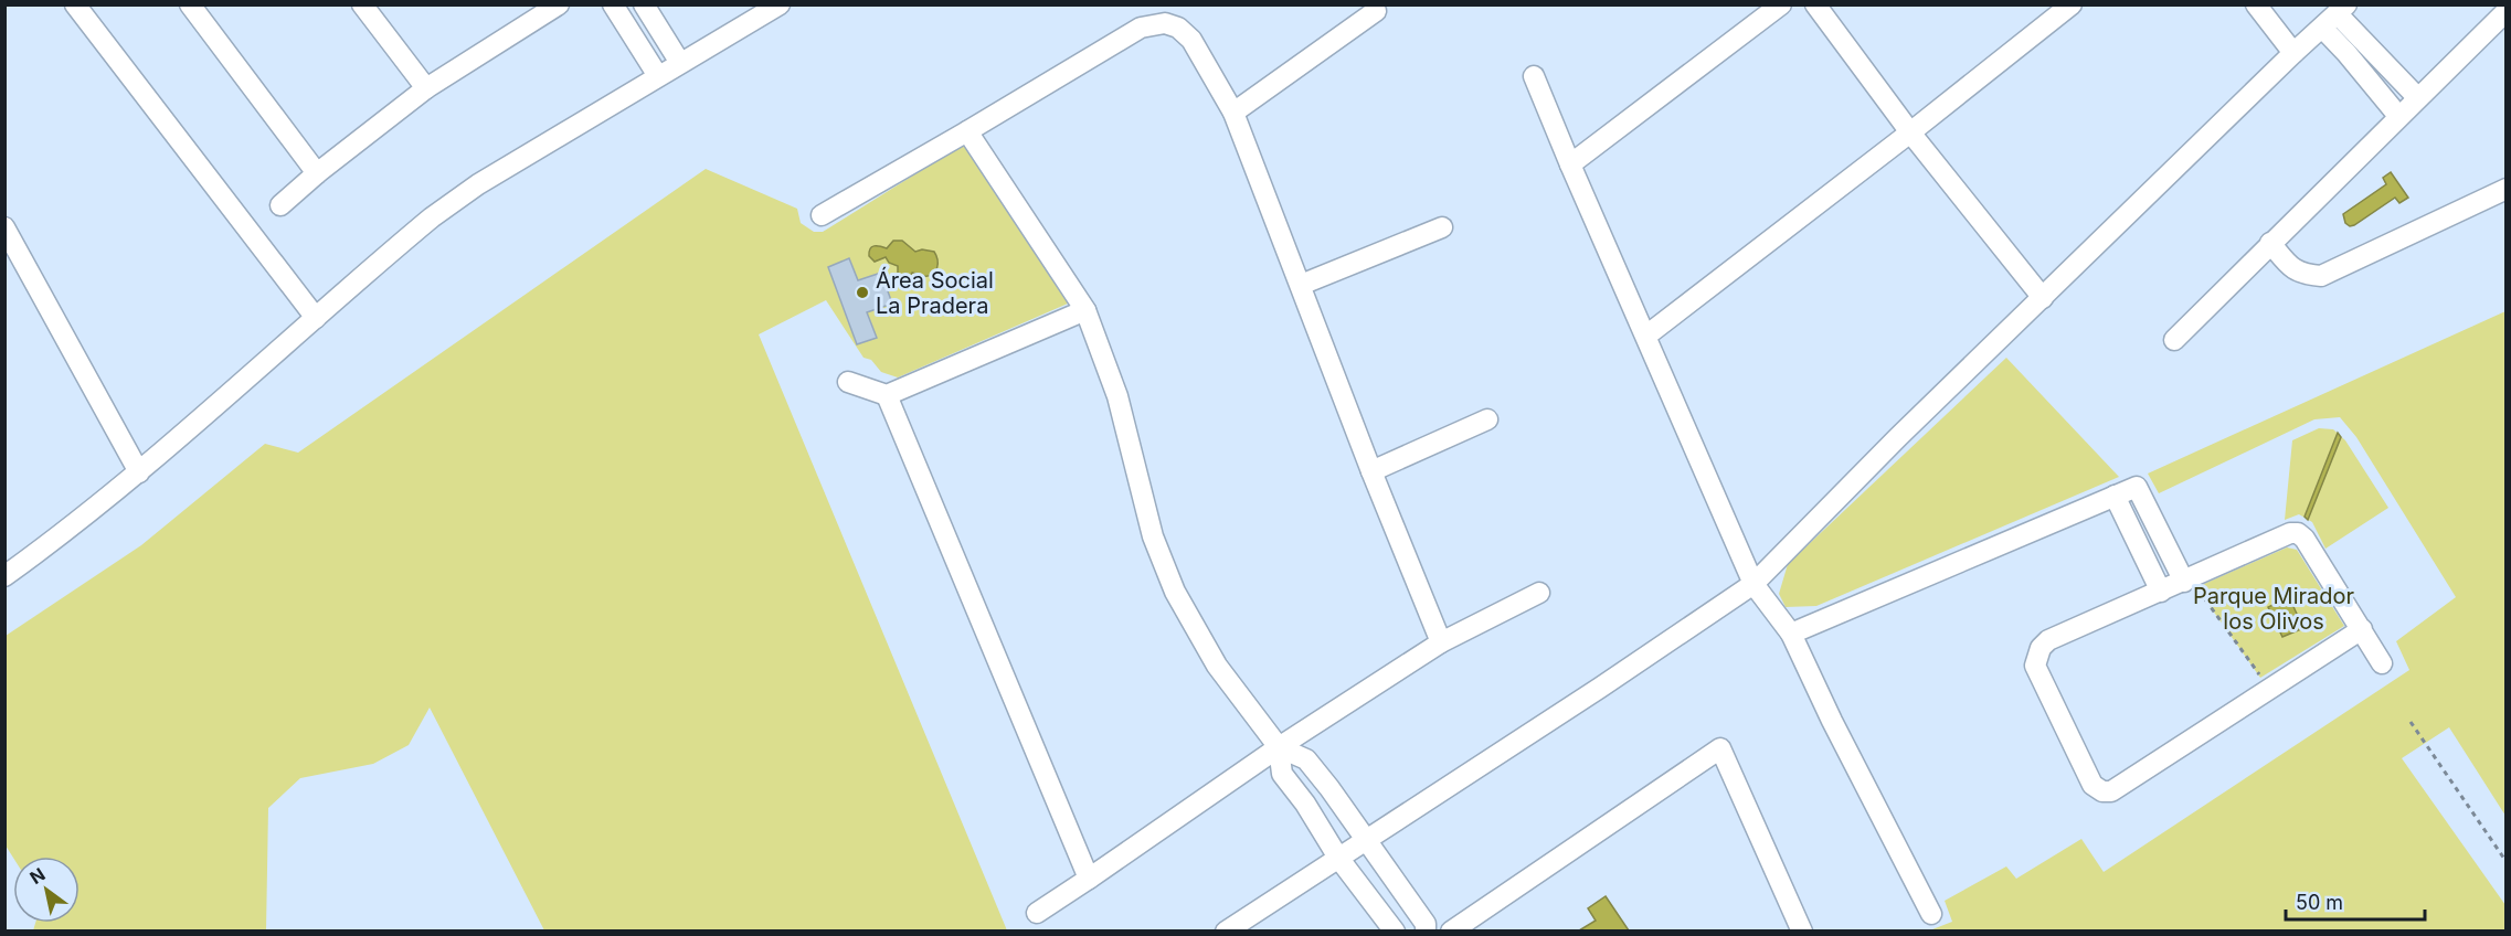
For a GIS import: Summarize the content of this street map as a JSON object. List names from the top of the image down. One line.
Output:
{"parks":["Parque Mirador los Olivos"],"places":["Área Social La Pradera"],"scale_bar":"50 m","north":"top left"}
